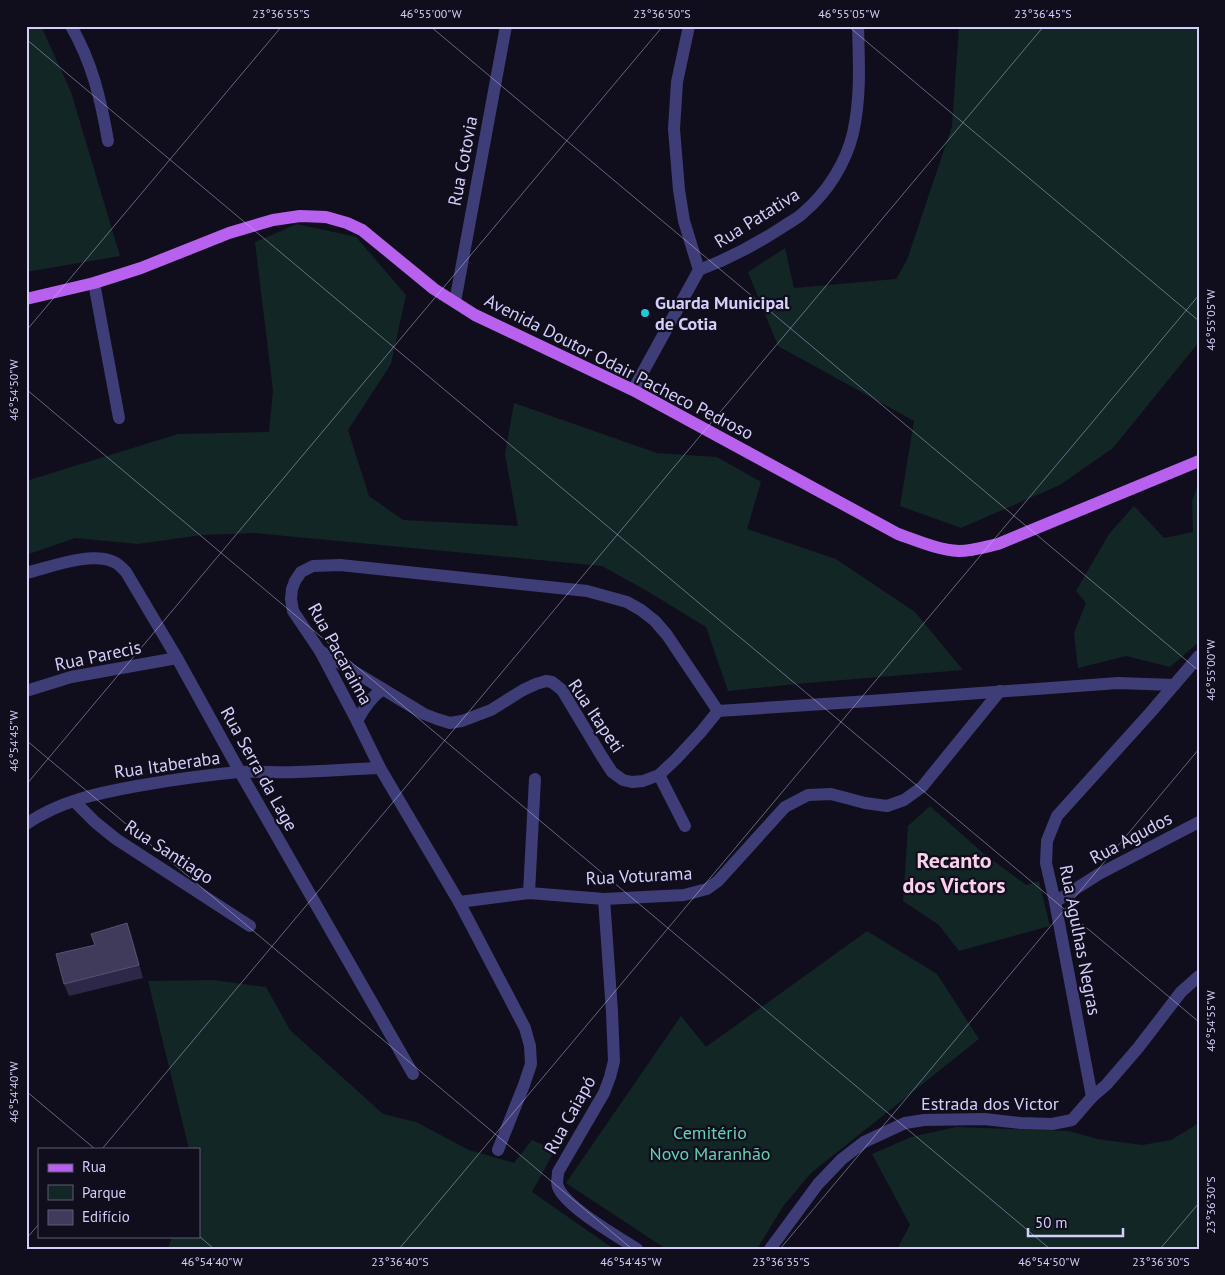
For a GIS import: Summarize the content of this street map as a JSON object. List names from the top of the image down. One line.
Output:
{"streets":{"main road":["Avenida Doutor Odair Pacheco Pedroso"],"street":["Rua Cotovia","Rua Patativa","Rua Pacaraima","Rua Parecis","Rua Itapeti","Rua Itaberaba","Rua Serra da Lage","Rua Agudos","Rua Santiago","Rua Voturama","Rua Agulhas Negras","Estrada dos Victor","Rua Caiapó"]},"crossings":[["Rua Cotovia","Avenida Doutor Odair Pacheco Pedroso"],["Rua Pacaraima","Rua Itapeti"],["Rua Pacaraima","Rua Itaberaba"],["Rua Pacaraima","Rua Voturama"],["Rua Parecis","Rua Serra da Lage"],["Rua Itaberaba","Rua Serra da Lage"],["Rua Itaberaba","Rua Santiago"],["Rua Agudos","Rua Agulhas Negras"],["Rua Voturama","Rua Caiapó"],["Rua Agulhas Negras","Estrada dos Victor"]],"districts":["Recanto dos Victors"],"parks":["Cemitério Novo Maranhão"],"places":["Guarda Municipal de Cotia"],"legend":["Rua","Parque","Edifício"],"scale_bar":"50 m","coordinates":["23°36'55\"S","46°55'00\"W","23°36'50\"S","46°55'05\"W","23°36'45\"S","46°54'50\"W","46°54'45\"W","46°54'55\"W","46°54'40\"W","23°36'30\"S","23°36'40\"S","23°36'35\"S"]}
